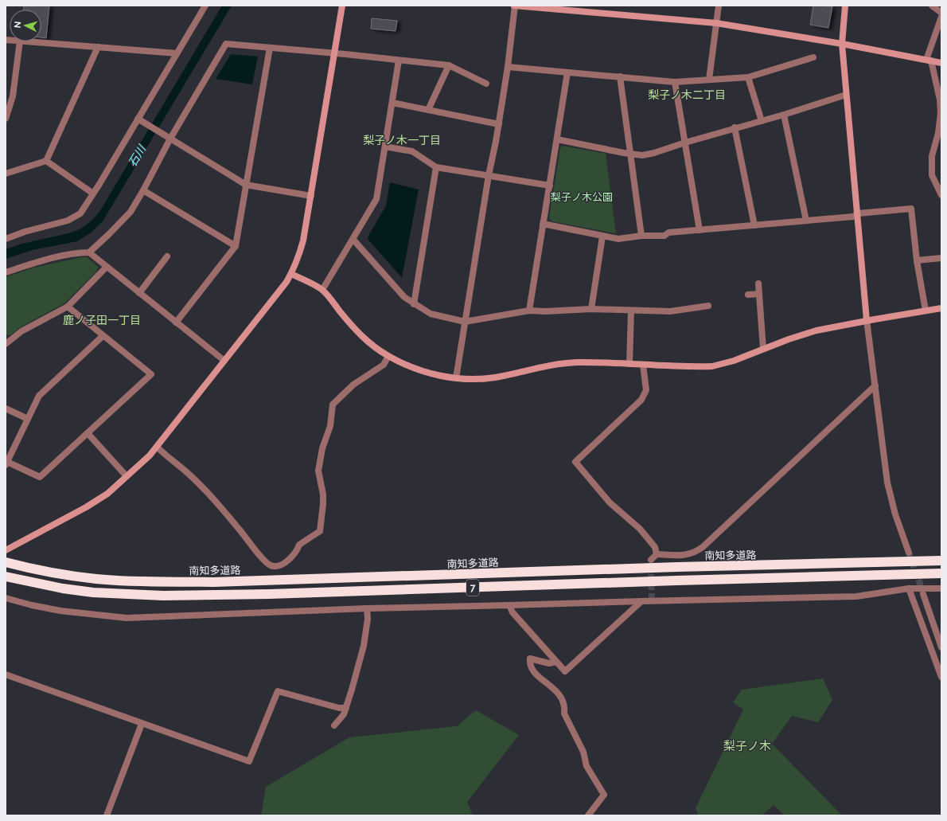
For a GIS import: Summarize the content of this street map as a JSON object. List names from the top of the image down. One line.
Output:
{"streets":{"highway":["南知多道路","7"]},"districts":["梨子ノ木二丁目","梨子ノ木一丁目","鹿ノ子田一丁目","梨子ノ木"],"water":["石川"],"parks":["梨子ノ木公園"],"north":"left"}
